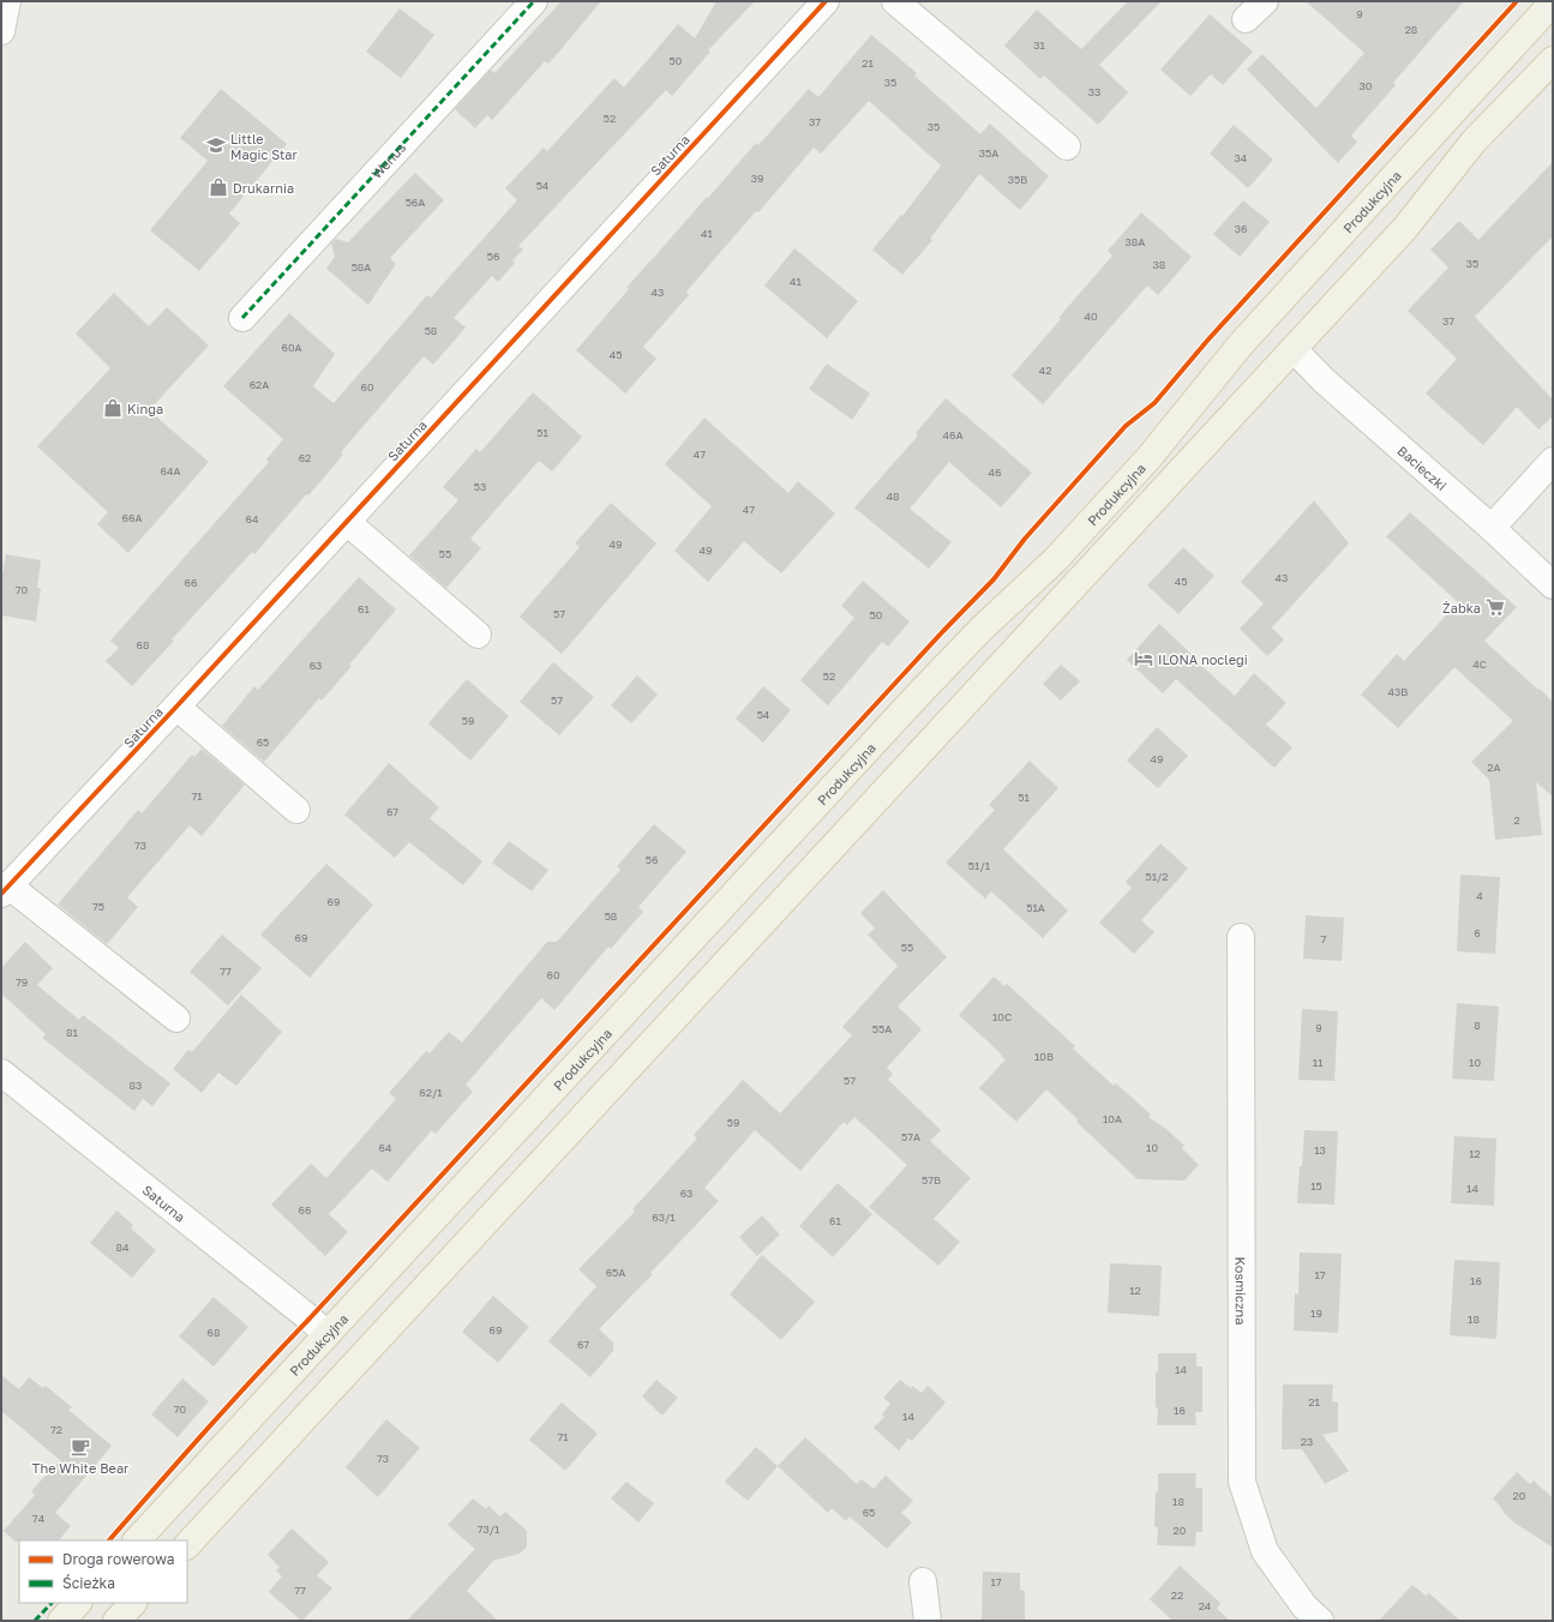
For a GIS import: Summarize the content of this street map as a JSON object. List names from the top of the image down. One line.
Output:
{"streets":{"main road":["Produkcyjna"],"street":["Saturna","Wenus","Bacieczki","Kosmiczna"]},"crossings":[["Saturna","Produkcyjna"]],"places":{"school or university":["Little Magic Star"],"shop":["Drukarnia","Kinga"],"supermarket":["Żabka"],"hotel":["ILONA noclegi"],"cafe":["The White Bear"]},"house_numbers":["9","28","31","50","21","35","30","33","52","37","35","35A","34","39","35B","54","56A","36","41","38A","56","35","38","58A","41","43","40","37","58","60A","45","42","62A","60","51","46A","47","62","64A","46","53","48","47","66A","64","49","49","55","43","45","66","70","61","57","50","68","4C","63","52","43B","57","54","59","65","49","2A","71","51","67","2","73","56","51/1","51/2","4","69","75","51A","58","6","69","7","55","77","60","79","10C","8","9","55A","81","10B","11","10","57","83","62/1","10A","59","57A","64","10","13","12","57B","15","14","63","66","63/1","61","84","65A","17","16","12","19","18","69","68","67","14","21","70","16","14","72","71","23","73","20","18","65","74","73/1","20","17","77","22","24"],"legend":["Droga rowerowa","Ścieżka"]}
